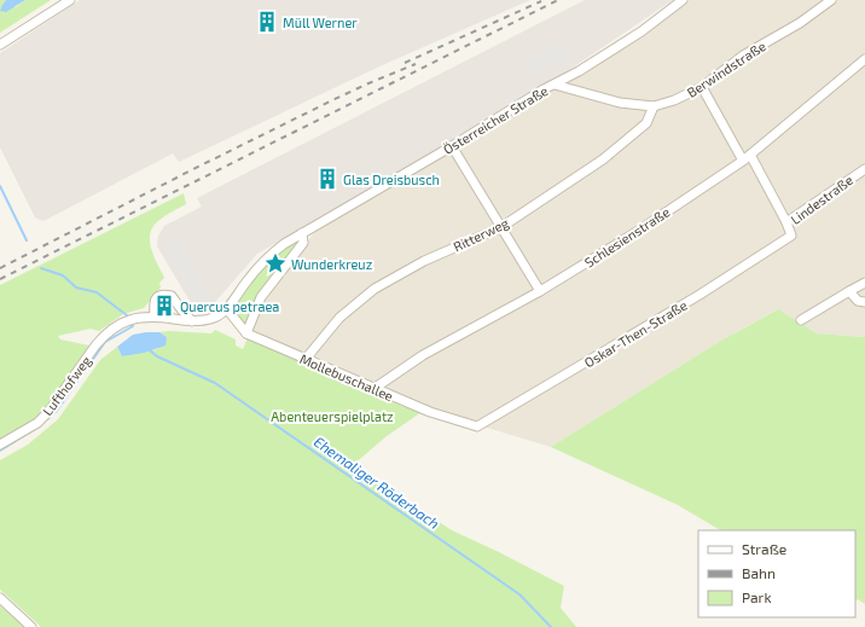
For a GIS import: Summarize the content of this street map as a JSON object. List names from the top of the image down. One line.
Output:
{"streets":{"street":["Berwindstraße","Österreicher Straße","Lindestraße","Ritterweg","Schlesienstraße","Oskar-Then-Straße","Mollebuschallee","Lufthofweg"]},"crossings":[["Berwindstraße","Österreicher Straße"],["Berwindstraße","Ritterweg"],["Österreicher Straße","Mollebuschallee"],["Österreicher Straße","Lufthofweg"],["Lindestraße","Oskar-Then-Straße"],["Ritterweg","Mollebuschallee"],["Schlesienstraße","Mollebuschallee"],["Oskar-Then-Straße","Mollebuschallee"]],"water":["Ehemaliger Röderbach"],"parks":["Abenteuerspielplatz"],"places":{"building":["Müll Werner","Glas Dreisbusch","Quercus petraea"],"place":["Wunderkreuz"]},"legend":["Straße","Bahn","Park"]}
